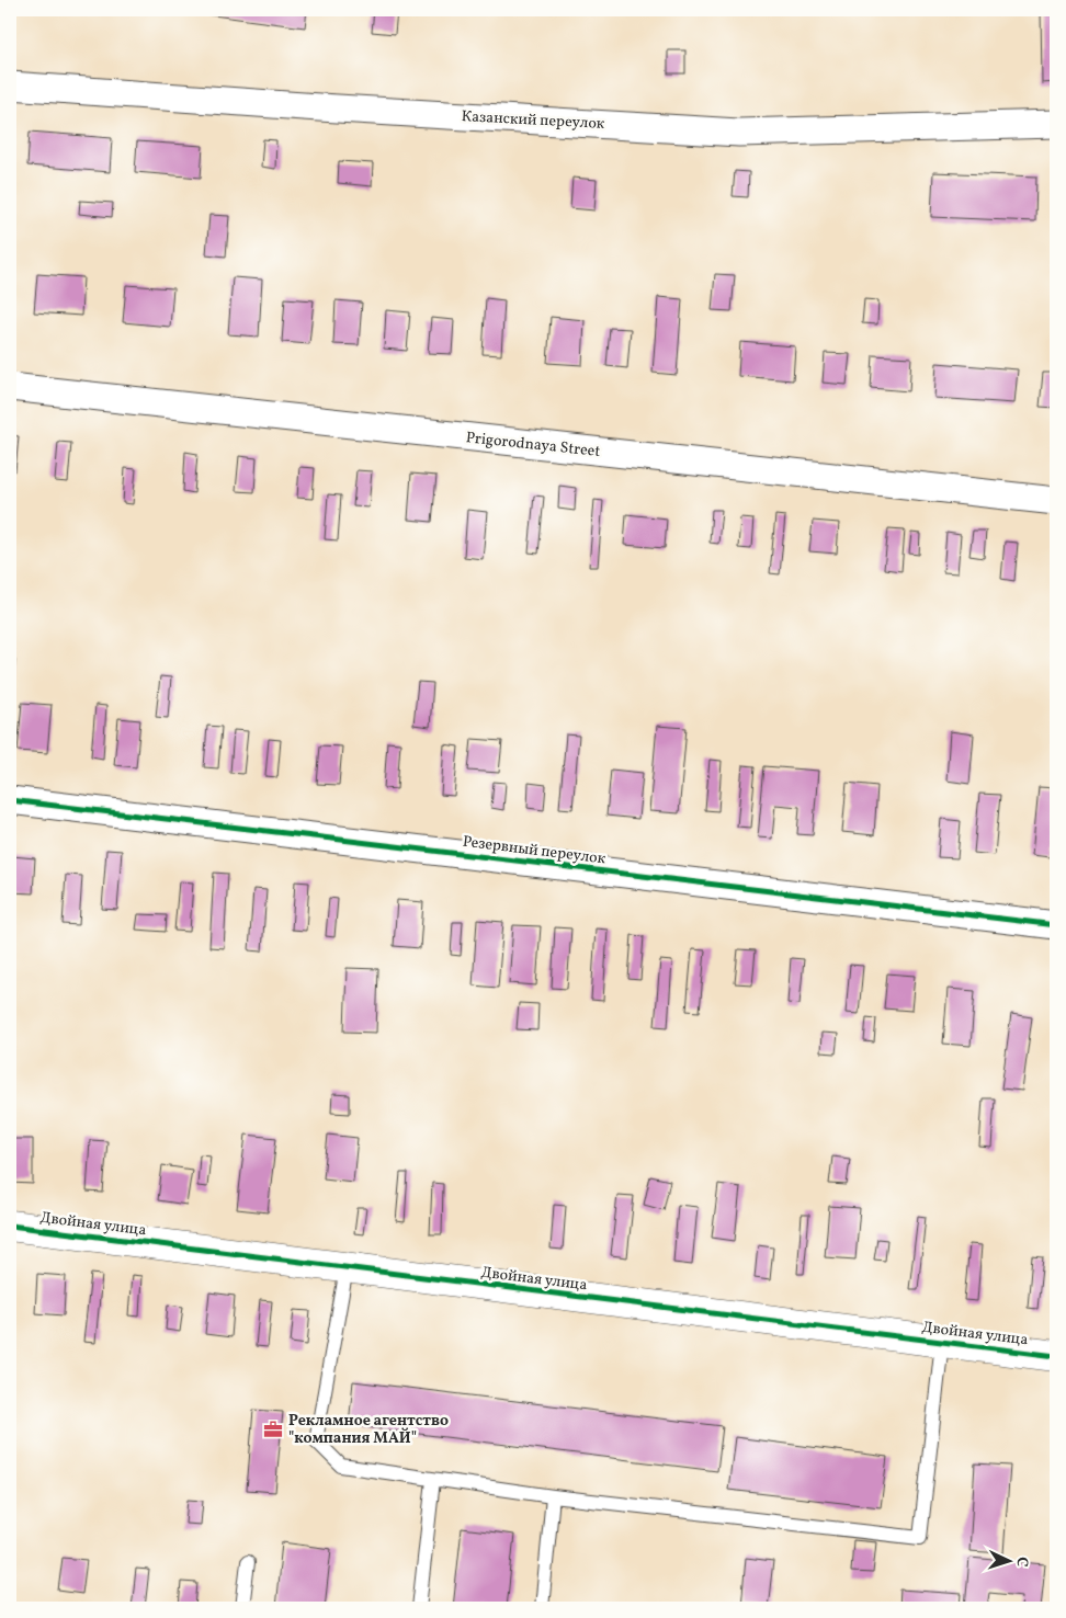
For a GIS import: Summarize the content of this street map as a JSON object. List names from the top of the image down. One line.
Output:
{"streets":{"street":["Казанский переулок","Prigorodnaya Street","Резервный переулок","Двойная улица"]},"places":{"office":["Рекламное агентство \"компания МАЙ\""]},"north":"right"}
